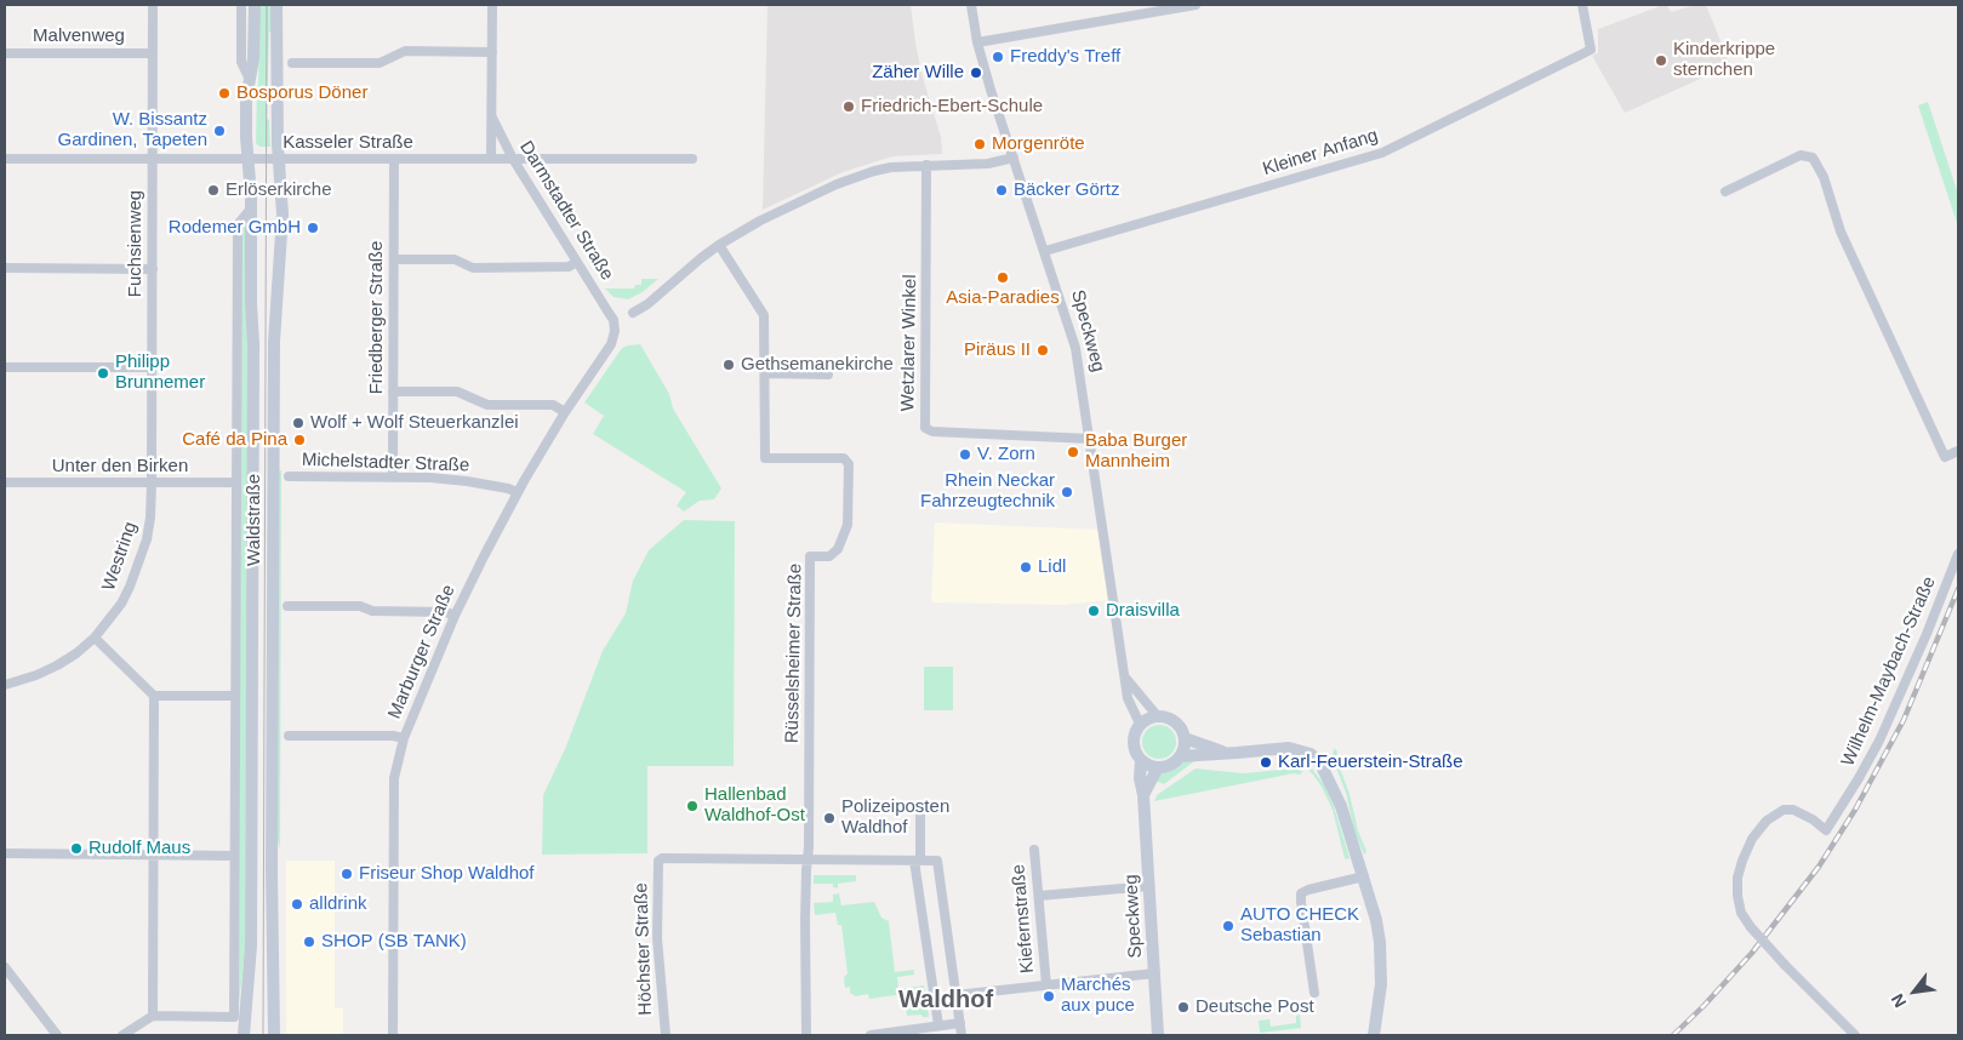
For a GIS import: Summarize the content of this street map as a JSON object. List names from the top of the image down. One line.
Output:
{"streets":{"main road":["Speckweg","Waldstraße"],"street":["Malvenweg","Kasseler Straße","Kleiner Anfang","Darmstadter Straße","Fuchsienweg","Friedberger Straße","Wetzlarer Winkel","Michelstadter Straße","Unter den Birken","Westring","Marburger Straße","Rüsselsheimer Straße","Wilhelm-Maybach-Straße","Kiefernstraße","Höchster Straße"]},"crossings":[["Malvenweg","Fuchsienweg"],["Kasseler Straße","Darmstadter Straße"],["Kasseler Straße","Fuchsienweg"],["Kasseler Straße","Friedberger Straße"],["Kasseler Straße","Waldstraße"],["Kleiner Anfang","Speckweg"],["Darmstadter Straße","Marburger Straße"],["Fuchsienweg","Unter den Birken"],["Fuchsienweg","Westring"],["Friedberger Straße","Michelstadter Straße"],["Speckweg","Wetzlarer Winkel"],["Michelstadter Straße","Marburger Straße"],["Unter den Birken","Waldstraße"],["Unter den Birken","Westring"],["Rüsselsheimer Straße","Höchster Straße"]],"districts":["Waldhof"],"places":["Freddy's Treff","Kinderkrippe sternchen","Zäher Wille","Bosporus Döner","Friedrich-Ebert-Schule","W. Bissantz Gardinen, Tapeten","Morgenröte","Erlöserkirche","Bäcker Görtz","Rodemer GmbH","Asia-Paradies","Piräus II","Gethsemanekirche","Philipp Brunnemer","Wolf + Wolf Steuerkanzlei","Café da Pina","Baba Burger Mannheim","V. Zorn","Rhein Neckar Fahrzeugtechnik","Lidl","Draisvilla","Karl-Feuerstein-Straße","Hallenbad Waldhof-Ost","Polizeiposten Waldhof","Rudolf Maus","Friseur Shop Waldhof","alldrink","AUTO CHECK Sebastian","SHOP (SB TANK)","Marchés aux puce","Deutsche Post"],"north":"bottom left"}
